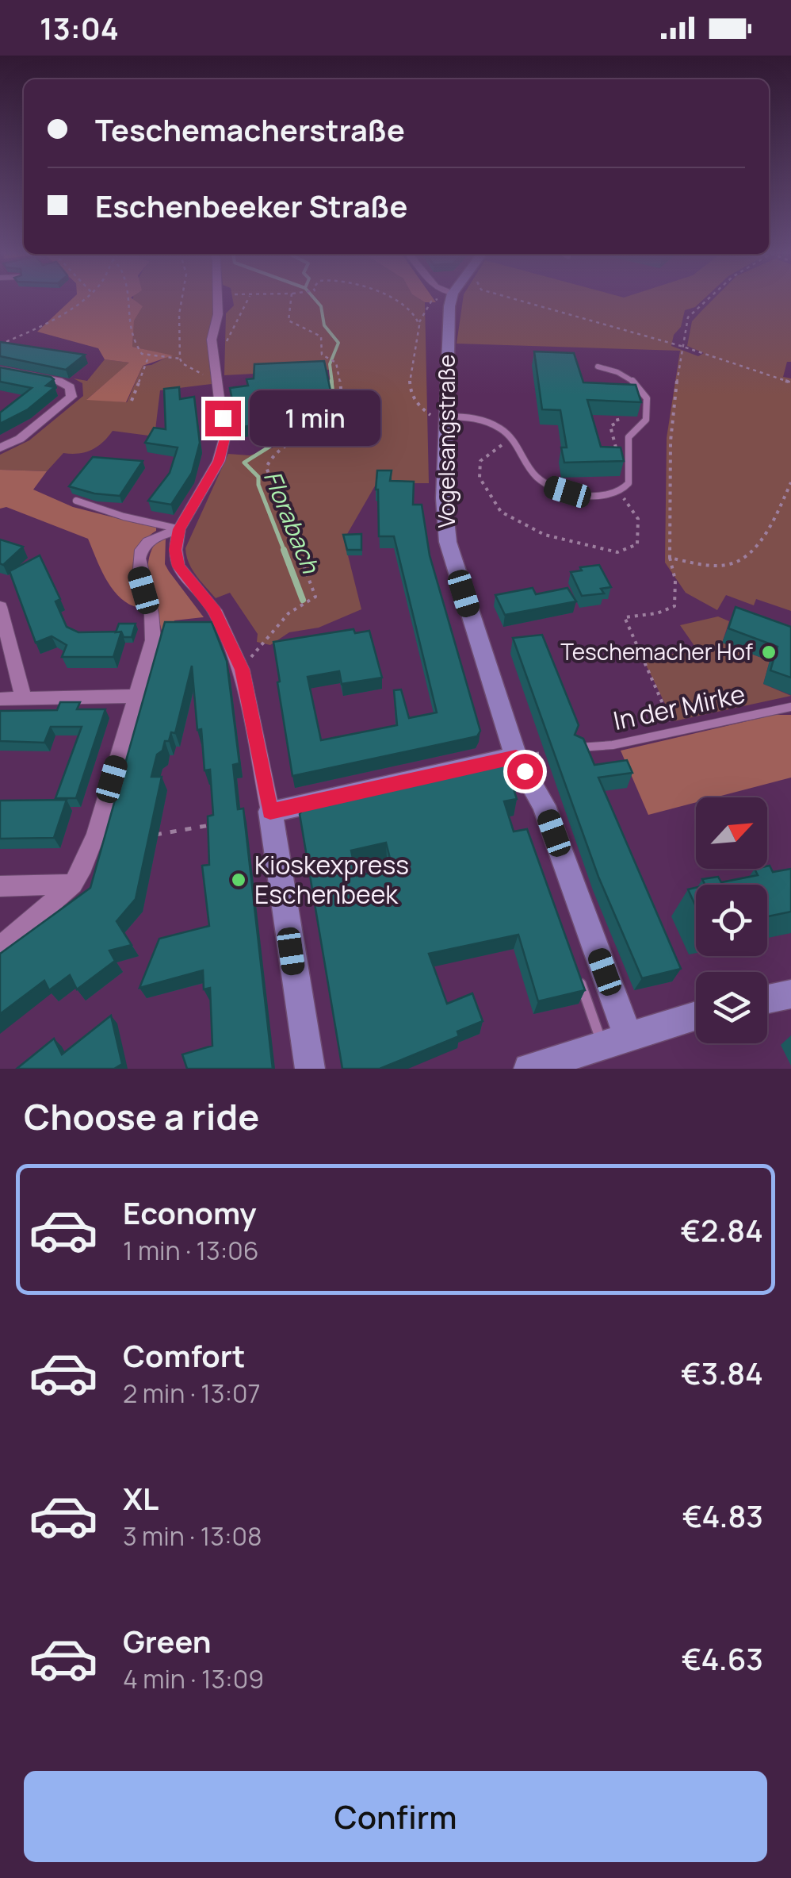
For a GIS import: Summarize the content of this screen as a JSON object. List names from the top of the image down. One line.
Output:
{"streets":{"street":["Vogelsangstraße"],"lane":["In der Mirke"]},"water":["Florabach"],"places":["Teschemacher Hof","Kioskexpress Eschenbeek"],"north":"top right","page":{"status":"13:04","banner":["Teschemacherstraße","Eschenbeeker Straße"],"bubble":"1 min","heading":"Choose a ride","list":[{"name":"Economy","note":"1 min · 13:06","value":"€2.84"},{"name":"Comfort","note":"2 min · 13:07","value":"€3.84"},{"name":"XL","note":"3 min · 13:08","value":"€4.83"},{"name":"Green","note":"4 min · 13:09","value":"€4.63"}],"buttons":"Confirm"}}
